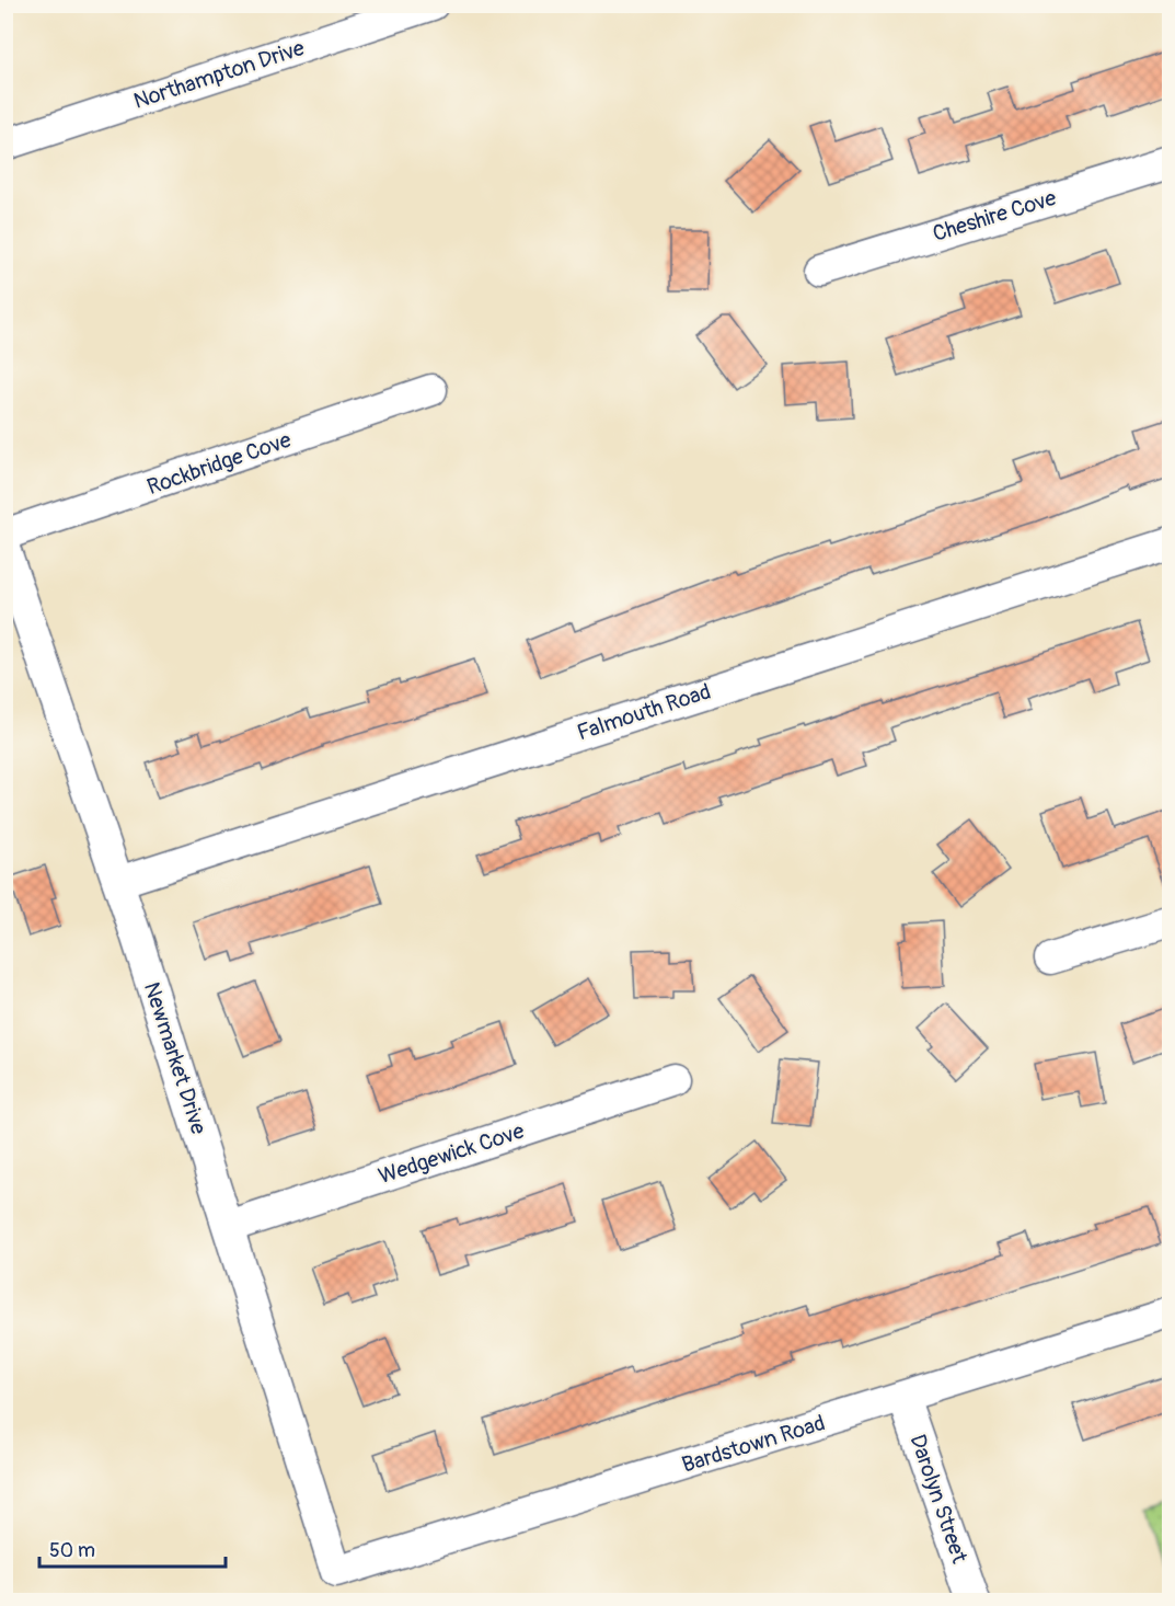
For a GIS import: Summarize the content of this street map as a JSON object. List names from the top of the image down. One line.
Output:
{"streets":{"street":["Northampton Drive","Cheshire Cove","Rockbridge Cove","Falmouth Road","Newmarket Drive","Wedgewick Cove","Bardstown Road","Darolyn Street"]},"crossings":[["Falmouth Road","Newmarket Drive"],["Newmarket Drive","Wedgewick Cove"],["Newmarket Drive","Bardstown Road"],["Bardstown Road","Darolyn Street"]],"scale_bar":"50 m"}
